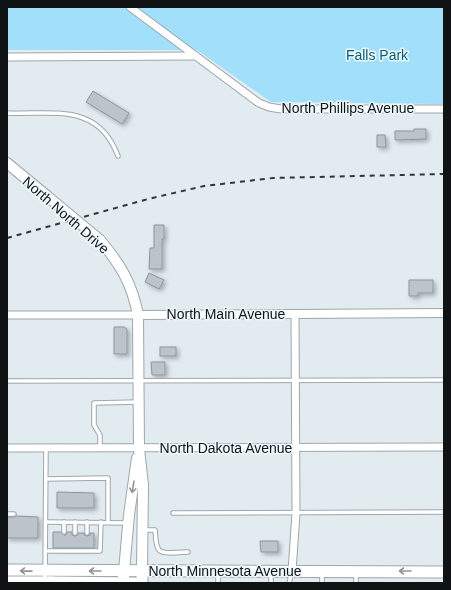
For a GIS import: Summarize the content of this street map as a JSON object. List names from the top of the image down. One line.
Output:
{"streets":{"main road":["North North Drive","North Minnesota Avenue"],"street":["North Phillips Avenue","North Main Avenue","North Dakota Avenue"]},"crossings":[["North North Drive","North Main Avenue"],["North North Drive","North Dakota Avenue"]],"parks":["Falls Park"]}
